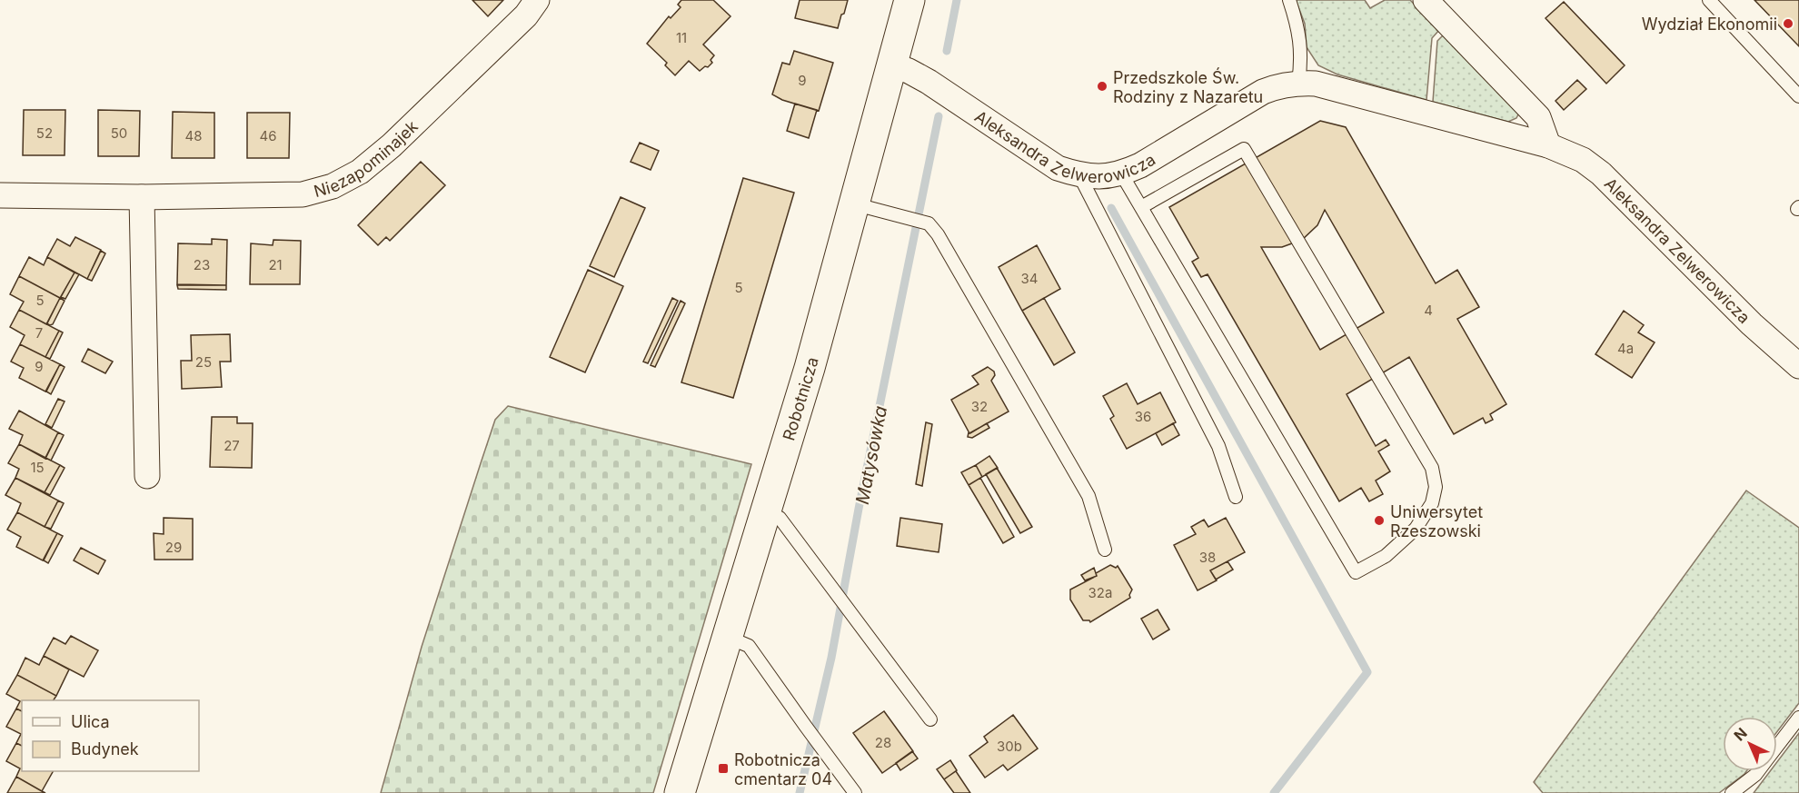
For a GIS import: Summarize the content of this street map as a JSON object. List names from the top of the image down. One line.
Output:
{"streets":{"street":["Aleksandra Zelwerowicza","Niezapominajek","Robotnicza"]},"crossings":[["Aleksandra Zelwerowicza","Robotnicza"]],"water":["Matysówka"],"places":{"other":["Wydział Ekonomii","Przedszkole Św. Rodziny z Nazaretu","Uniwersytet Rzeszowski"],"transit":["Robotnicza cmentarz 04"]},"house_numbers":["11","9","52","50","48","46","23","21","34","5","5","4","7","4a","25","9","32","36","27","15","29","38","32a","28","30b"],"legend":["Ulica","Budynek"],"north":"top left"}
